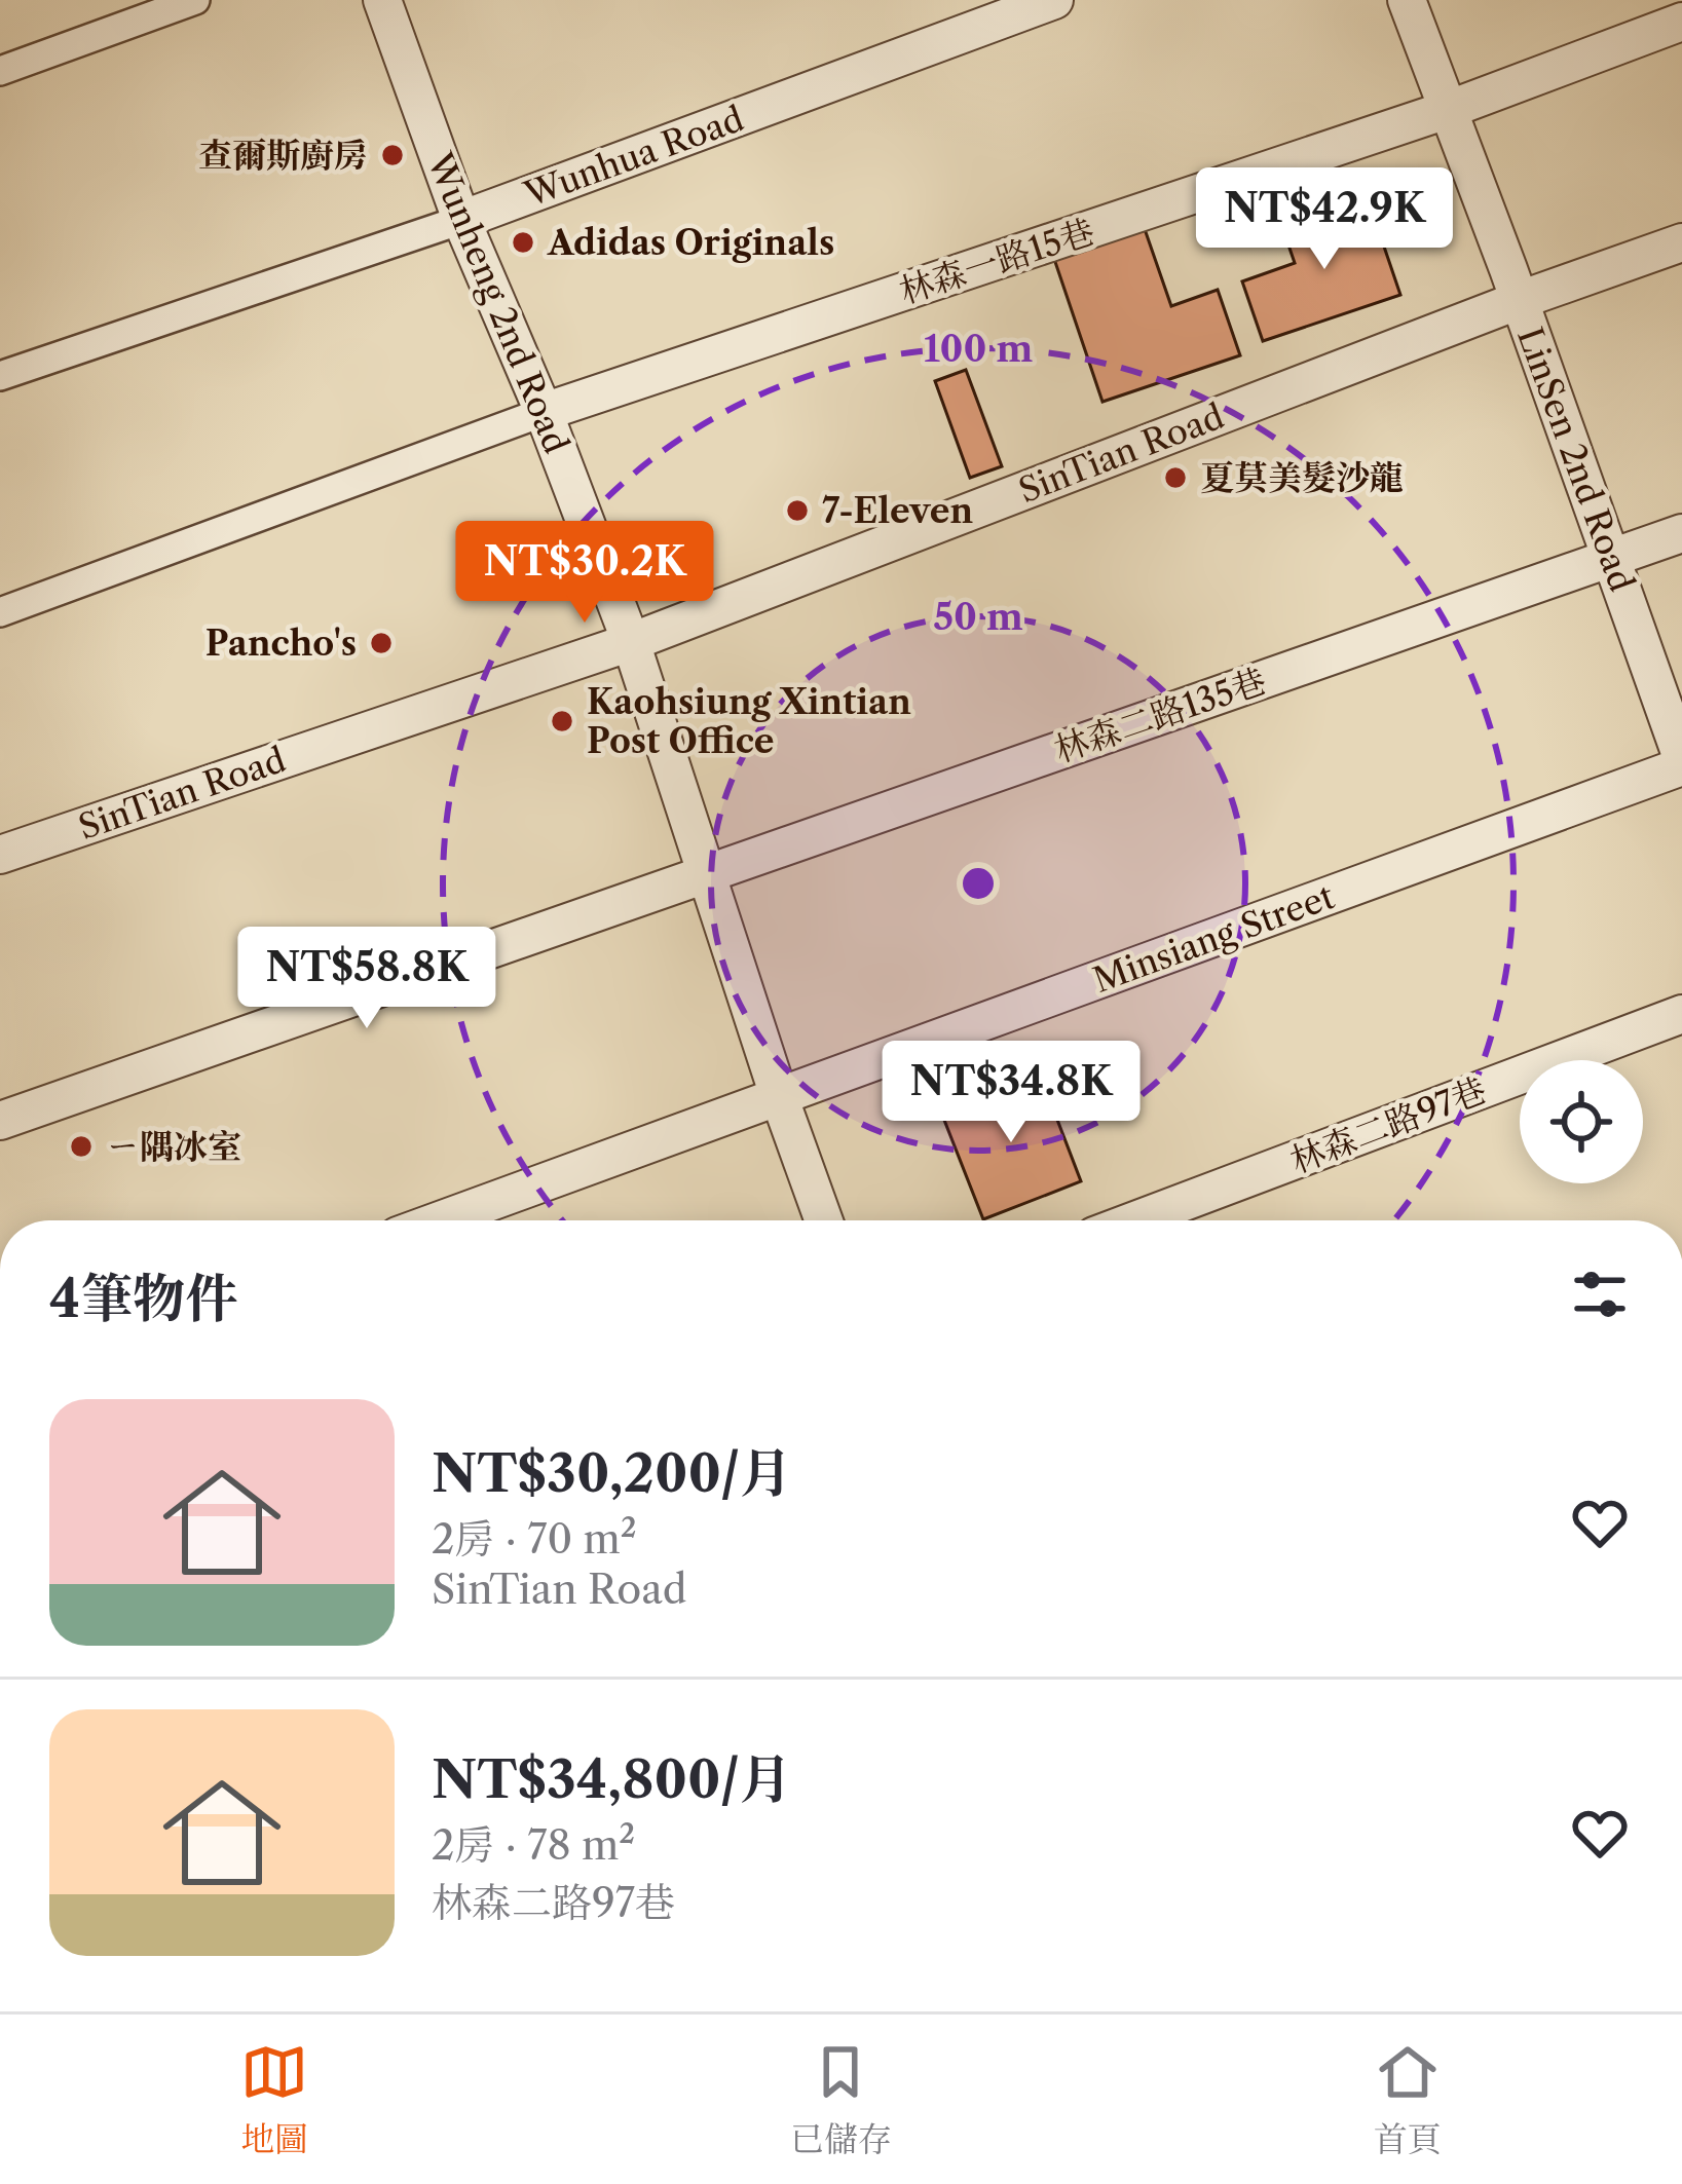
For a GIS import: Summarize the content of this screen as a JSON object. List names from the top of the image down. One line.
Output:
{"streets":{"street":["Wunhua Road","林森一路15巷","Wunheng 2nd Road","SinTian Road","LinSen 2nd Road","林森二路135巷","Minsiang Street","林森二路97巷"]},"crossings":[["Wunhua Road","Wunheng 2nd Road"],["林森一路15巷","Wunheng 2nd Road"],["林森一路15巷","LinSen 2nd Road"],["Wunheng 2nd Road","SinTian Road"],["Wunheng 2nd Road","林森二路135巷"],["Wunheng 2nd Road","Minsiang Street"],["SinTian Road","LinSen 2nd Road"],["LinSen 2nd Road","林森二路135巷"],["LinSen 2nd Road","Minsiang Street"]],"places":["查爾斯廚房","Adidas Originals","夏莫美髮沙龍","7-Eleven","Pancho's","Kaohsiung Xintian Post Office","ㄧ隅冰室"],"page":{"price":["NT$42.9K","NT$30.2K","NT$58.8K","NT$34.8K"],"heading":"4筆物件","list":[{"name":"NT$30,200/月","note":"2房 · 70 m² · SinTian Road"},{"name":"NT$34,800/月","note":"2房 · 78 m² · 林森二路97巷"}],"tabs":["地圖","已儲存","首頁"]},"rings":["100 m","50 m"]}
